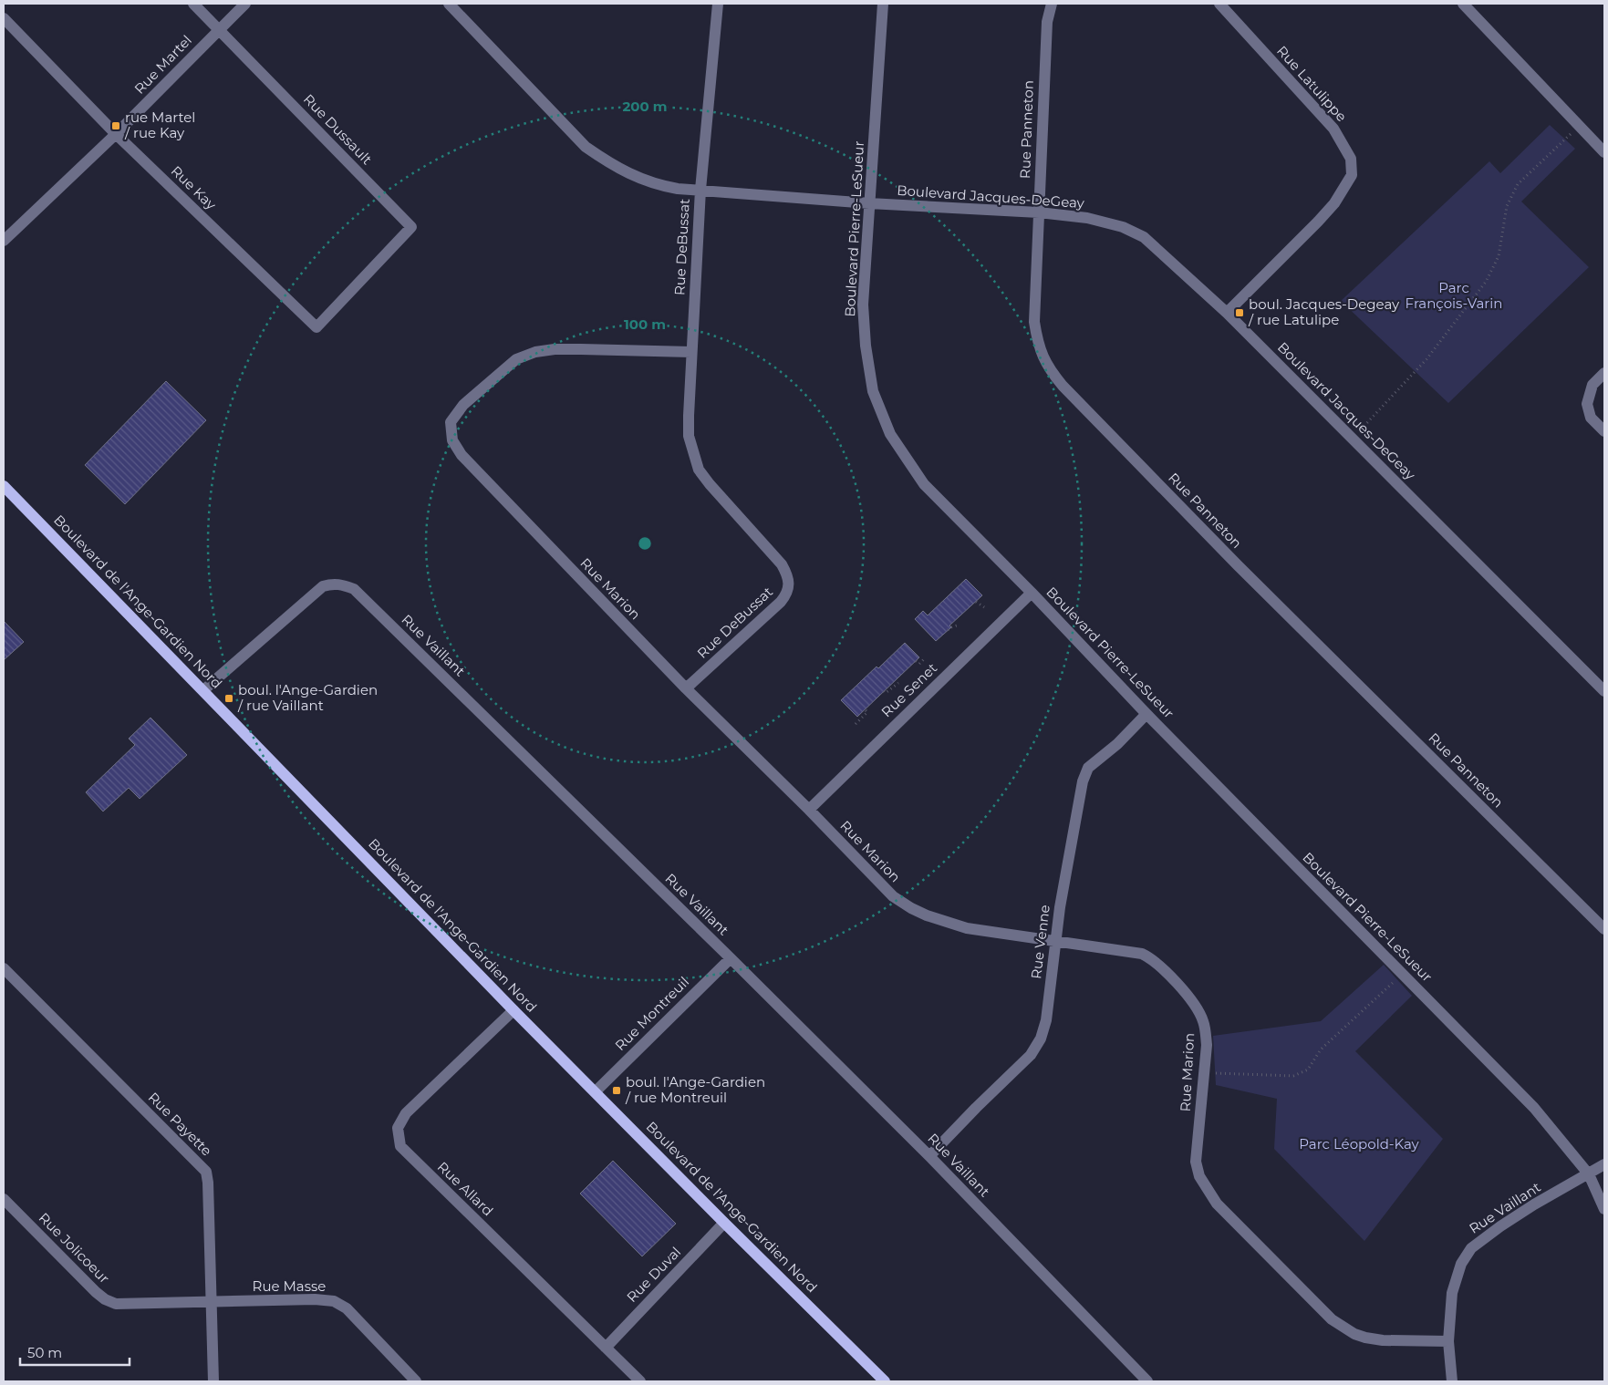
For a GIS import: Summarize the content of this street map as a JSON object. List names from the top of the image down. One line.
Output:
{"streets":{"main road":["Boulevard de l'Ange-Gardien Nord"],"street":["Rue Martel","Rue Latulippe","Rue Dussault","Rue Panneton","Rue Kay","Boulevard Jacques-DeGeay","Boulevard Pierre-LeSueur","Rue DeBussat","Rue Marion","Rue Vaillant","Rue Senet","Rue Venne","Rue Montreuil","Rue Payette","Rue Allard","Rue Jolicoeur","Rue Duval","Rue Masse"]},"crossings":[["Rue Martel","Rue Dussault"],["Rue Martel","Rue Kay"],["Rue Latulippe","Boulevard Jacques-DeGeay"],["Rue Dussault","Rue Kay"],["Rue Panneton","Boulevard Jacques-DeGeay"],["Boulevard Jacques-DeGeay","Boulevard Pierre-LeSueur"],["Boulevard Jacques-DeGeay","Rue DeBussat"],["Boulevard Pierre-LeSueur","Rue Vaillant"],["Boulevard Pierre-LeSueur","Rue Senet"],["Boulevard Pierre-LeSueur","Rue Venne"],["Rue DeBussat","Rue Marion"],["Rue Marion","Rue Vaillant"],["Rue Marion","Rue Senet"],["Rue Marion","Rue Venne"],["Boulevard de l'Ange-Gardien Nord","Rue Vaillant"],["Boulevard de l'Ange-Gardien Nord","Rue Montreuil"],["Boulevard de l'Ange-Gardien Nord","Rue Allard"],["Boulevard de l'Ange-Gardien Nord","Rue Duval"],["Rue Vaillant","Rue Venne"],["Rue Vaillant","Rue Montreuil"],["Rue Payette","Rue Jolicoeur"],["Rue Payette","Rue Masse"],["Rue Allard","Rue Duval"],["Rue Jolicoeur","Rue Masse"]],"parks":["Parc François-Varin","Parc Léopold-Kay"],"places":{"transit":["rue Martel / rue Kay","boul. Jacques-Degeay / rue Latulipe","boul. l'Ange-Gardien / rue Vaillant","boul. l'Ange-Gardien / rue Montreuil"]},"scale_bar":"50 m","rings":["200 m","100 m"]}
